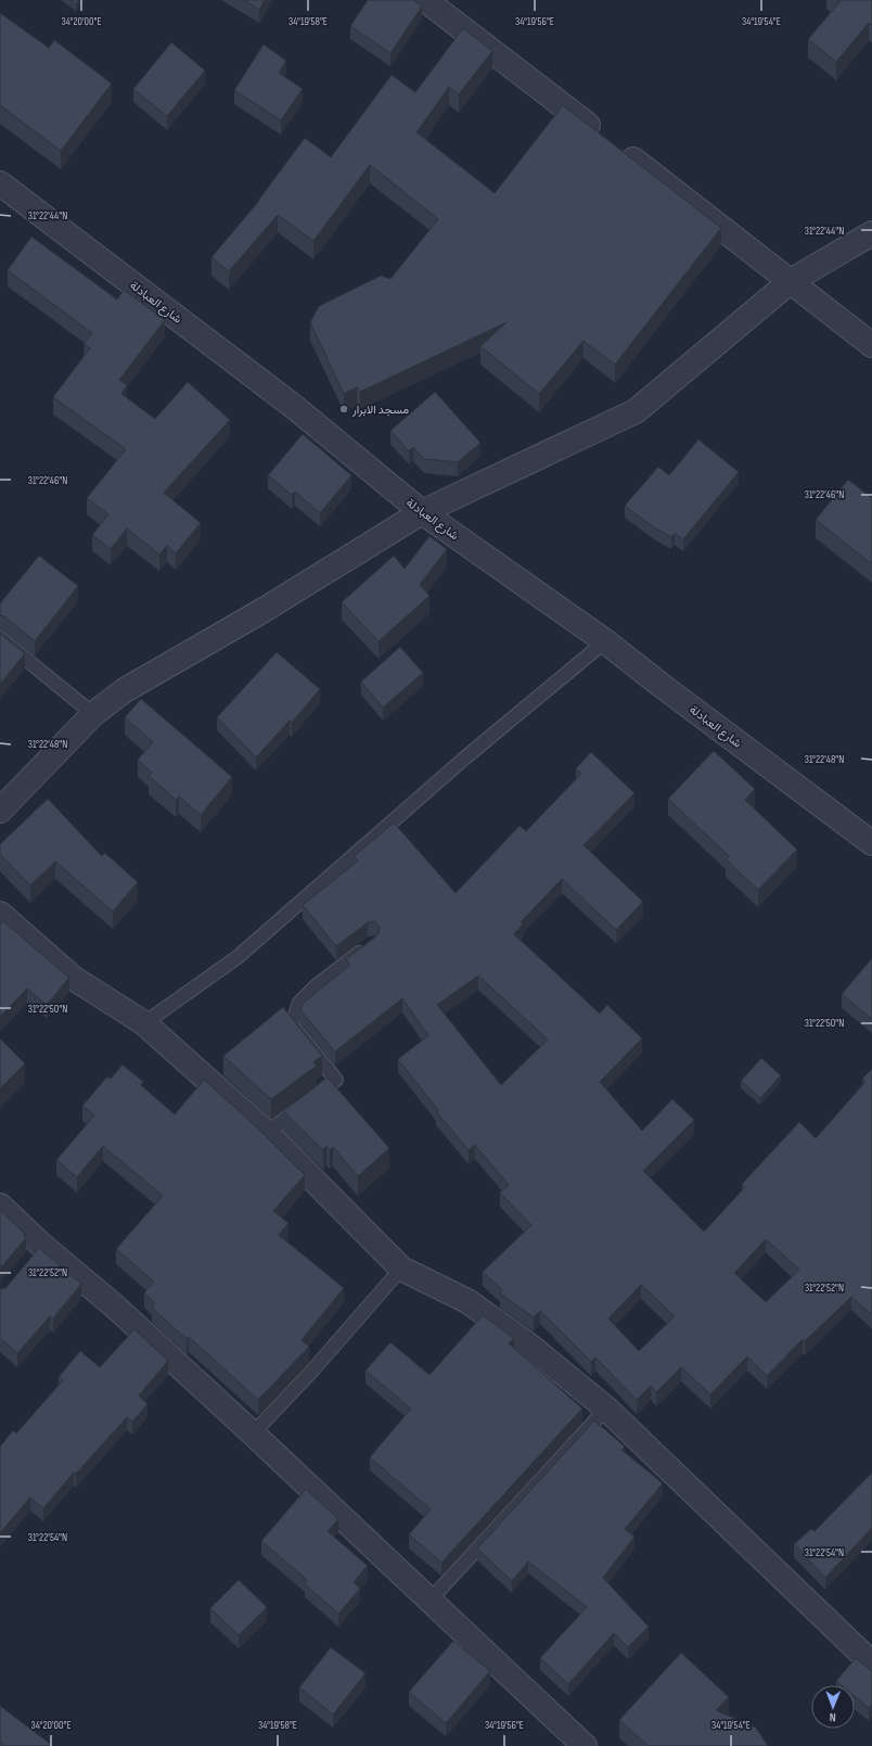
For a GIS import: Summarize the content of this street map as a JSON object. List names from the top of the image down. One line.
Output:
{"streets":{"street":["شارع العبادلة"]},"places":["مسجد الابرار"],"north":"bottom","coordinates":["34°20'00\"E","34°19'58\"E","34°19'56\"E","34°19'54\"E","31°22'44\"N","31°22'46\"N","31°22'48\"N","31°22'50\"N","31°22'52\"N","31°22'54\"N"]}
